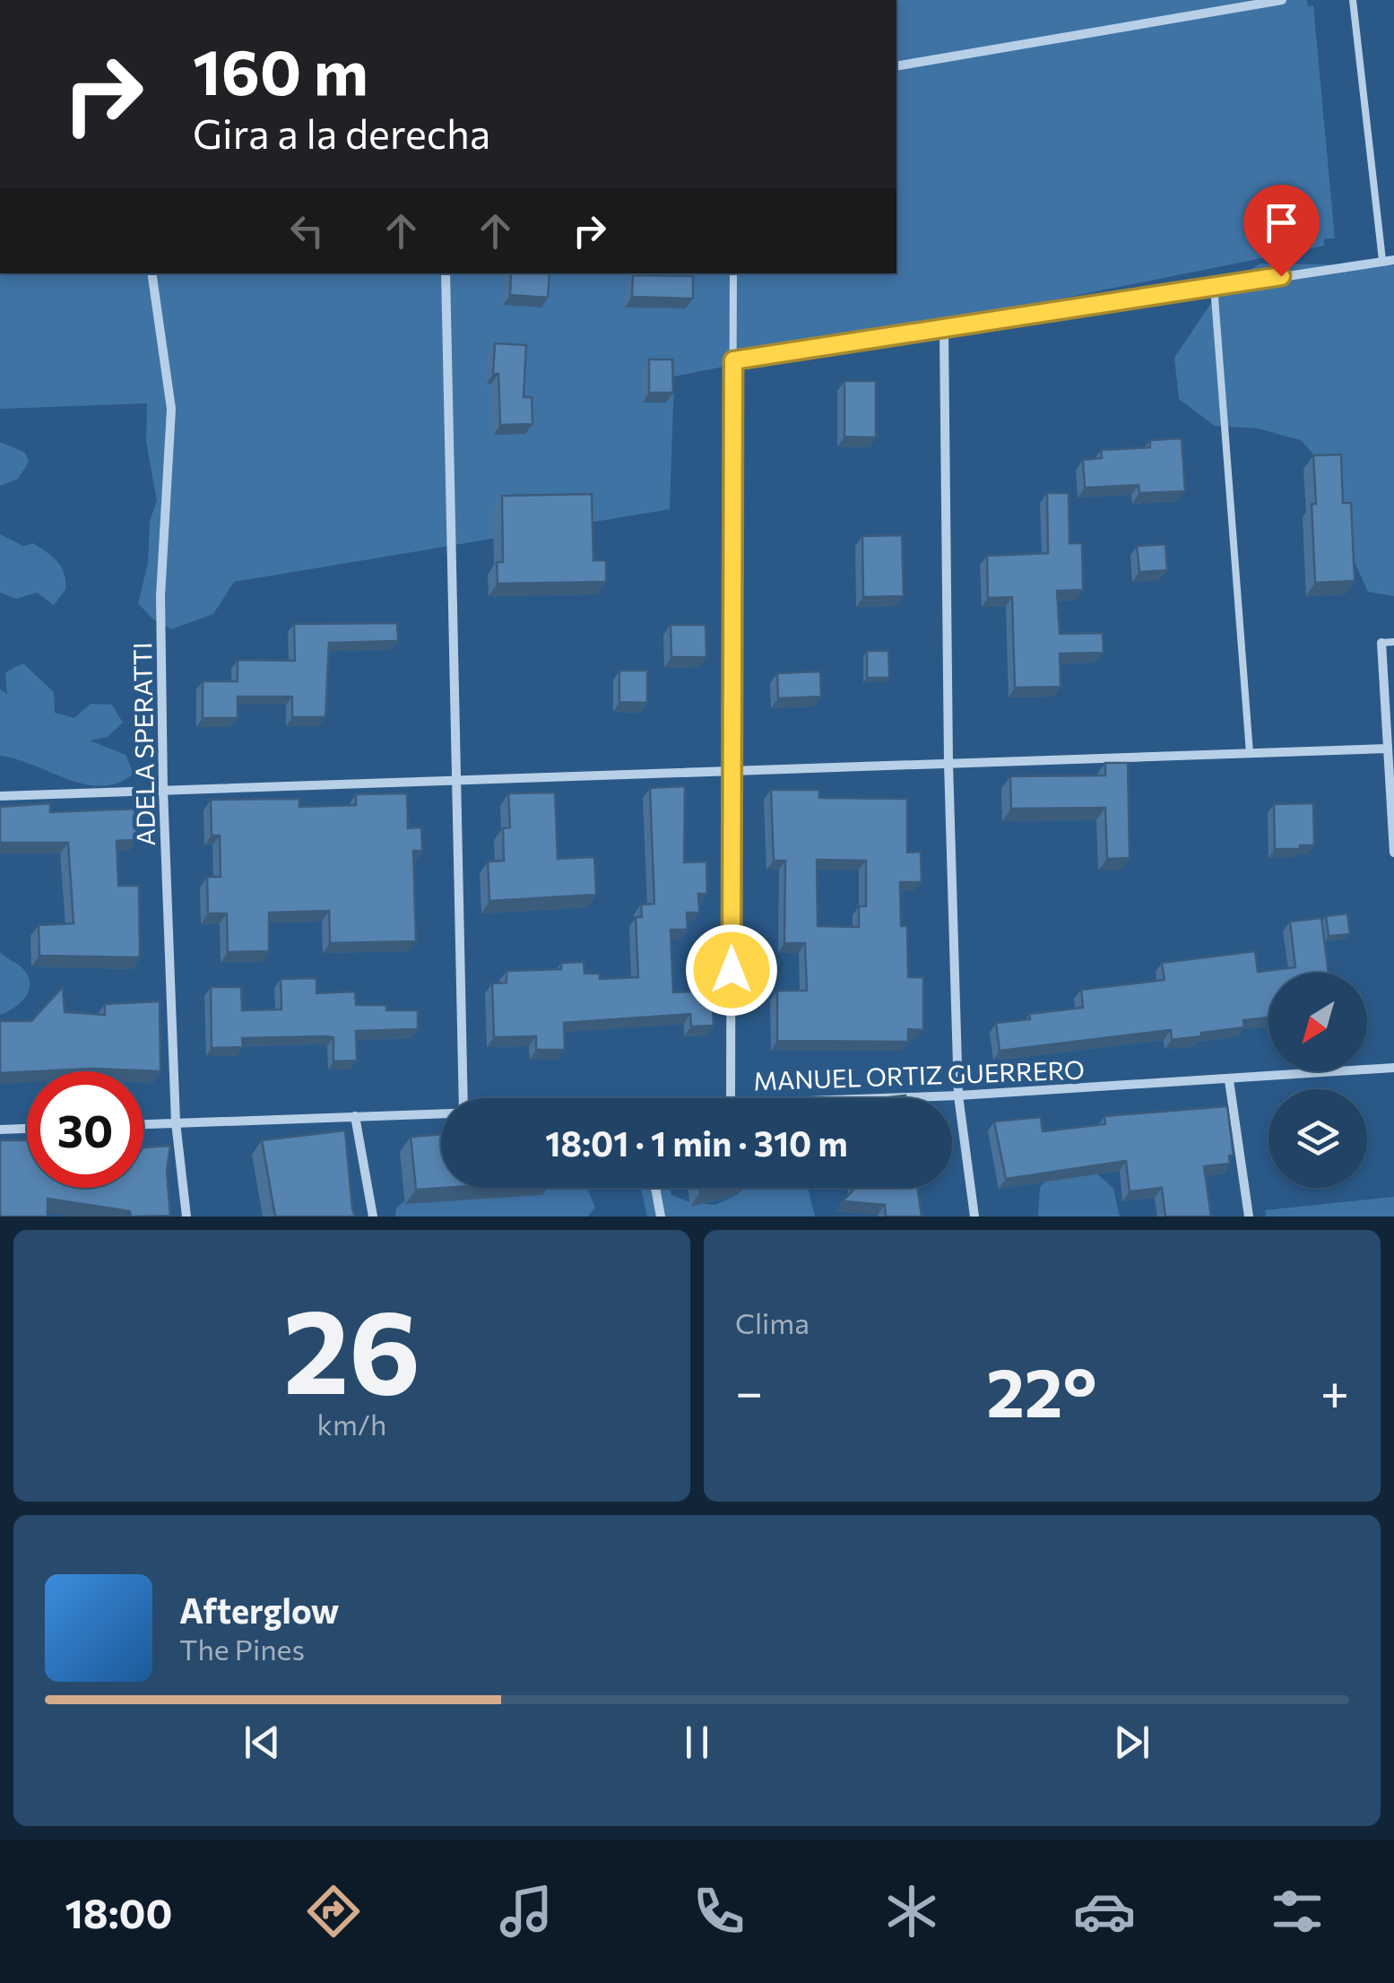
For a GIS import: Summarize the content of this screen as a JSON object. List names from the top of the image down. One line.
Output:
{"streets":{"street":["ADELA SPERATTI","MANUEL ORTIZ GUERRERO"]},"crossings":[["ADELA SPERATTI","MANUEL ORTIZ GUERRERO"]],"north":"bottom left","page":{"turn":["160 m","Gira a la derecha"],"limit":"30","trip":"18:01 · 1 min · 310 m","tile":[["26","km/h"],"Clima"],"heat":["−","22°","+"],"song":["Afterglow","The Pines"],"tabs":"18:00"}}
